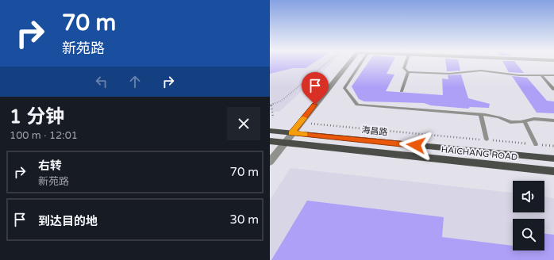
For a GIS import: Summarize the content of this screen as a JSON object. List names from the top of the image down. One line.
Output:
{"streets":{"main road":["海昌路","HAICHANG ROAD"]},"page":{"turn":["70 m","新苑路"],"heading":["1 分钟","100 m · 12:01"],"list":[{"name":"右转","note":"新苑路","value":"70 m"},{"name":"到达目的地","value":"30 m"}]}}
